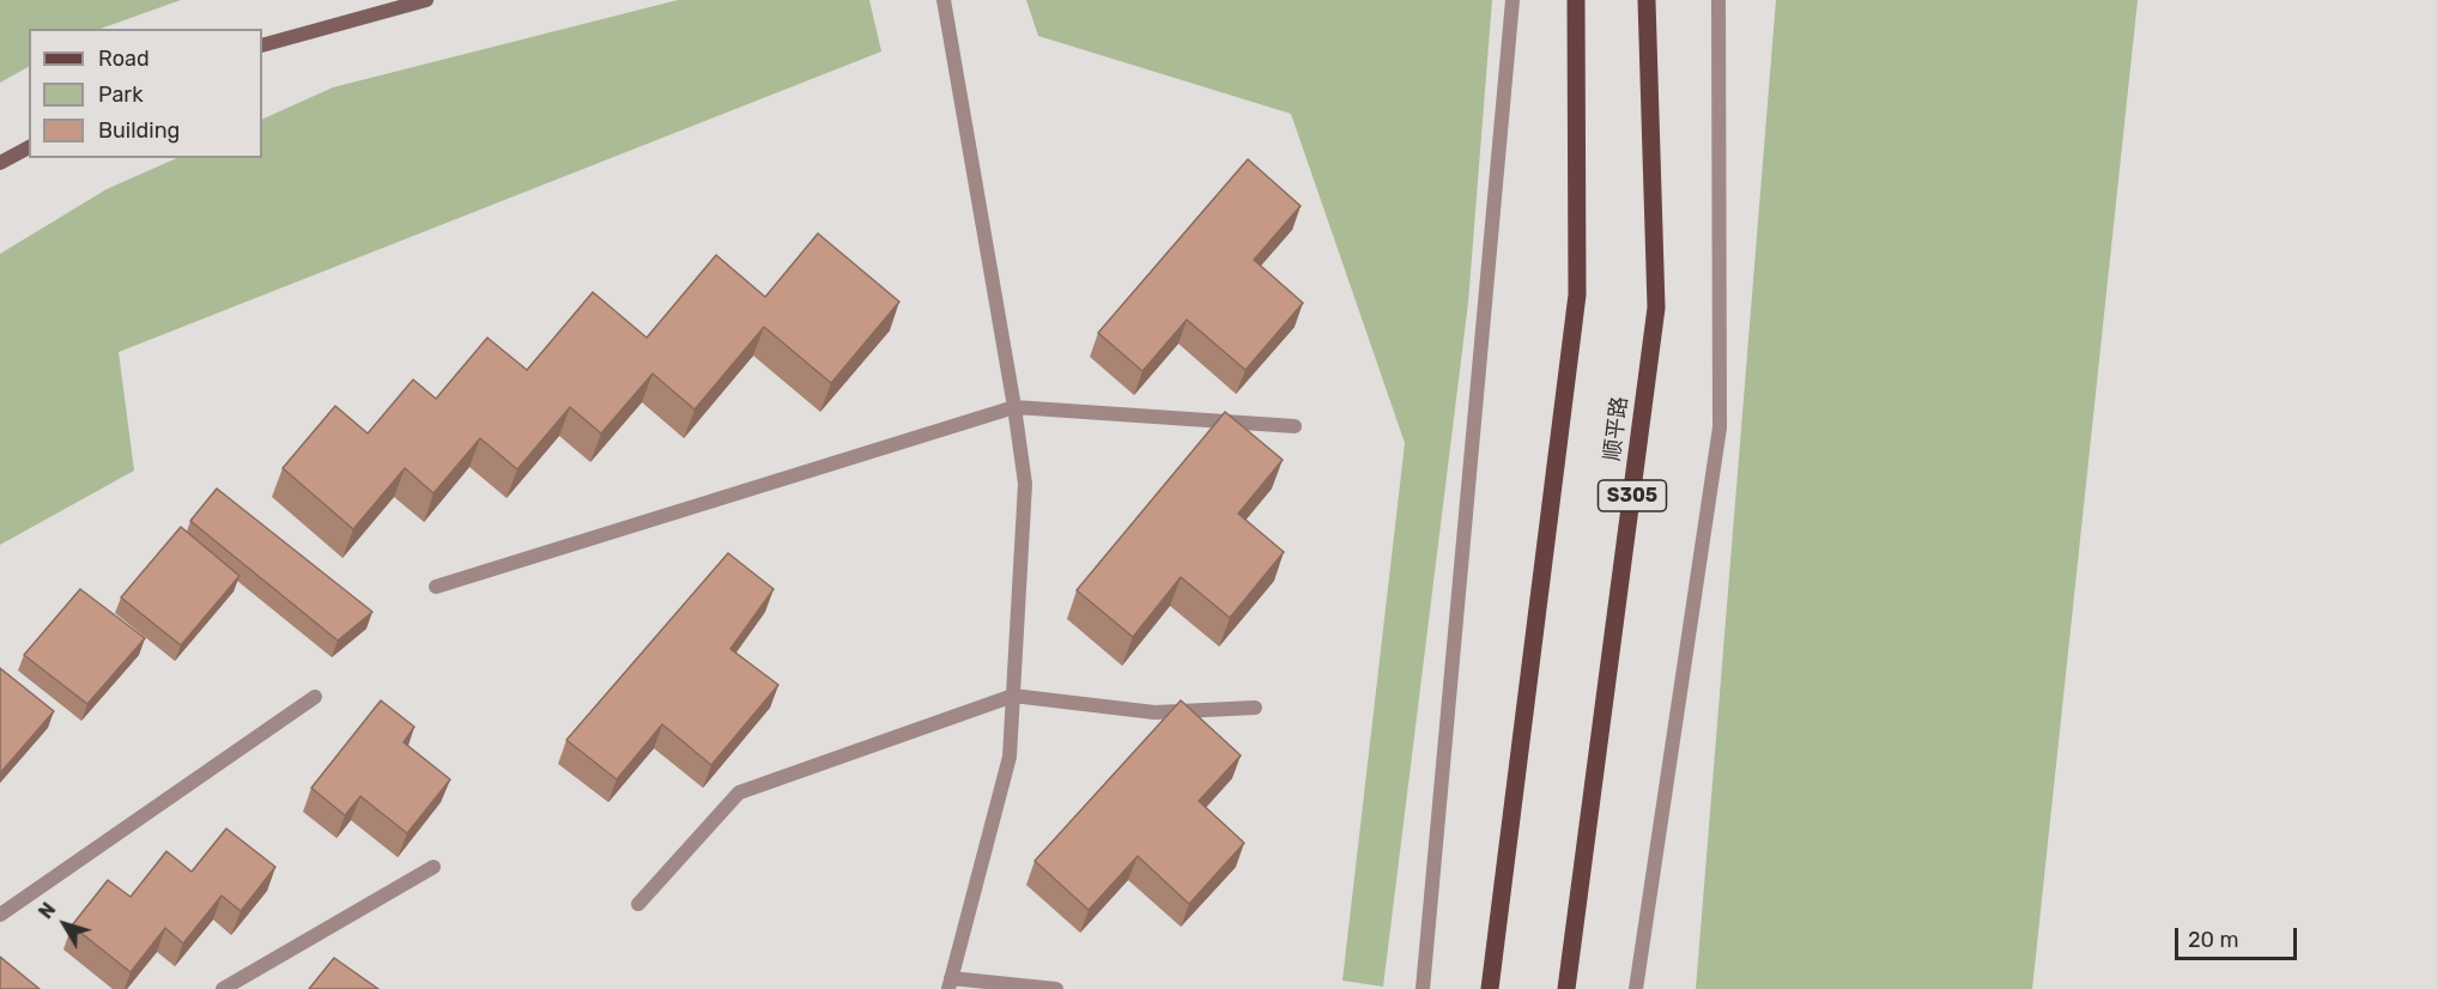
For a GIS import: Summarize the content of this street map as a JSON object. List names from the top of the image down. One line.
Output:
{"streets":{"main road":["顺平路","S305"]},"legend":["Road","Park","Building"],"scale_bar":"20 m","north":"top left"}
